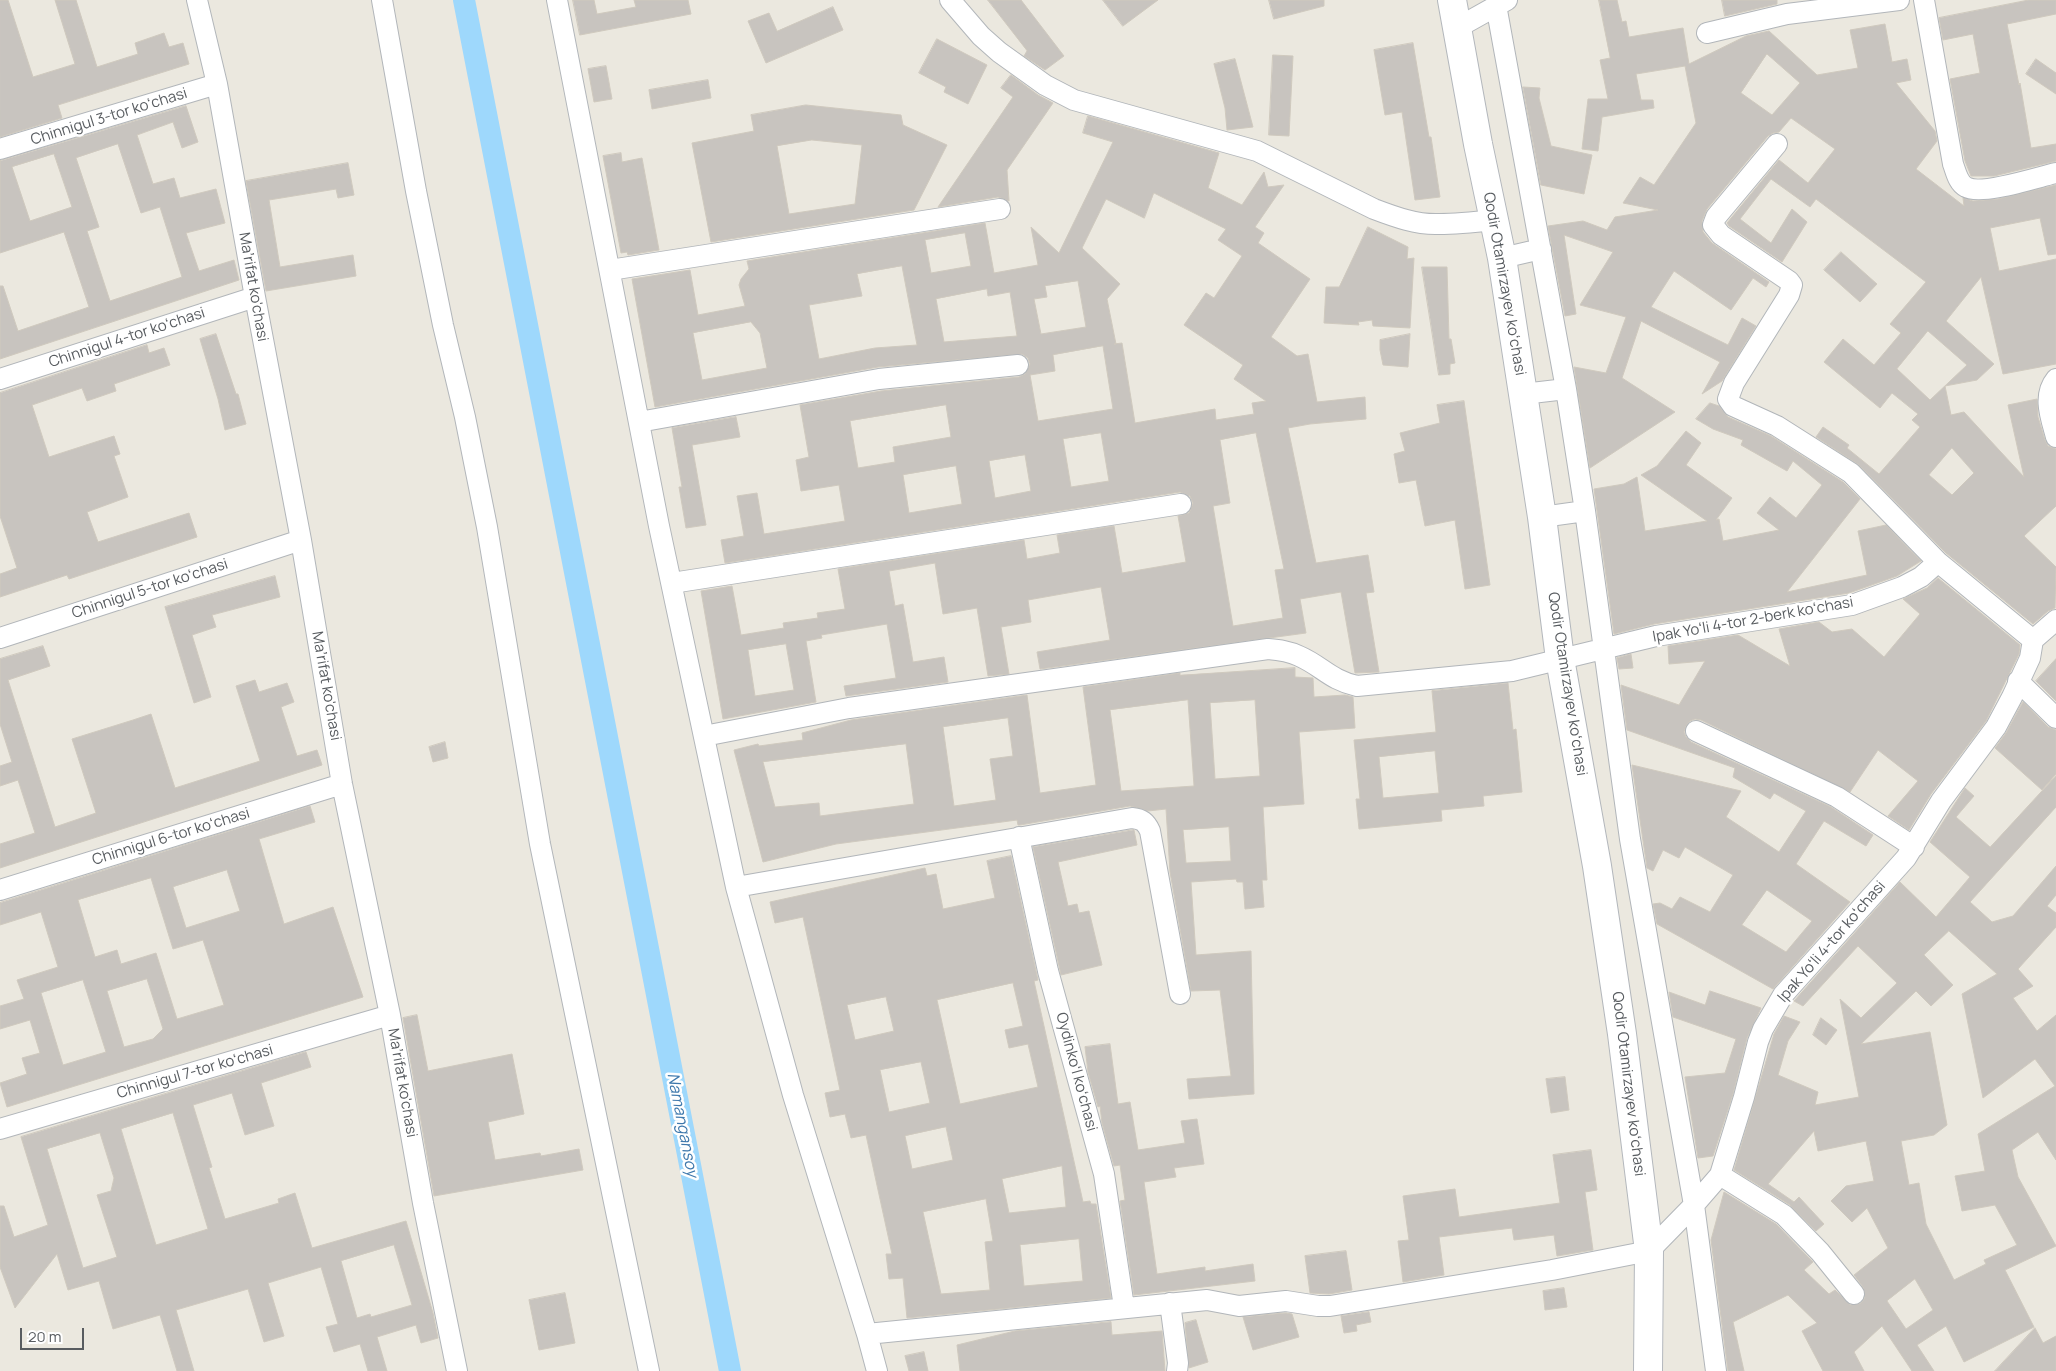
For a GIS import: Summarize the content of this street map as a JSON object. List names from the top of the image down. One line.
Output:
{"streets":{"main road":["Qodir Otamirzayev koʻchasi"],"street":["Chinnigul 3-tor koʻchasi","Maʼrifat ko'chasi","Chinnigul 4-tor koʻchasi","Chinnigul 5-tor koʻchasi","Ipak Yoʻli 4-tor 2-berk koʻchasi","Chinnigul 6-tor koʻchasi","Ipak Yoʻli 4-tor koʻchasi","Chinnigul 7-tor koʻchasi","Oydinkoʻl koʻchasi"]},"crossings":[["Chinnigul 3-tor koʻchasi","Maʼrifat ko'chasi"],["Qodir Otamirzayev koʻchasi","Ipak Yoʻli 4-tor 2-berk koʻchasi"],["Qodir Otamirzayev koʻchasi","Ipak Yoʻli 4-tor koʻchasi"],["Maʼrifat ko'chasi","Chinnigul 4-tor koʻchasi"],["Maʼrifat ko'chasi","Chinnigul 5-tor koʻchasi"],["Maʼrifat ko'chasi","Chinnigul 6-tor koʻchasi"],["Maʼrifat ko'chasi","Chinnigul 7-tor koʻchasi"]],"water":["Namangansoy"],"scale_bar":"20 m"}
